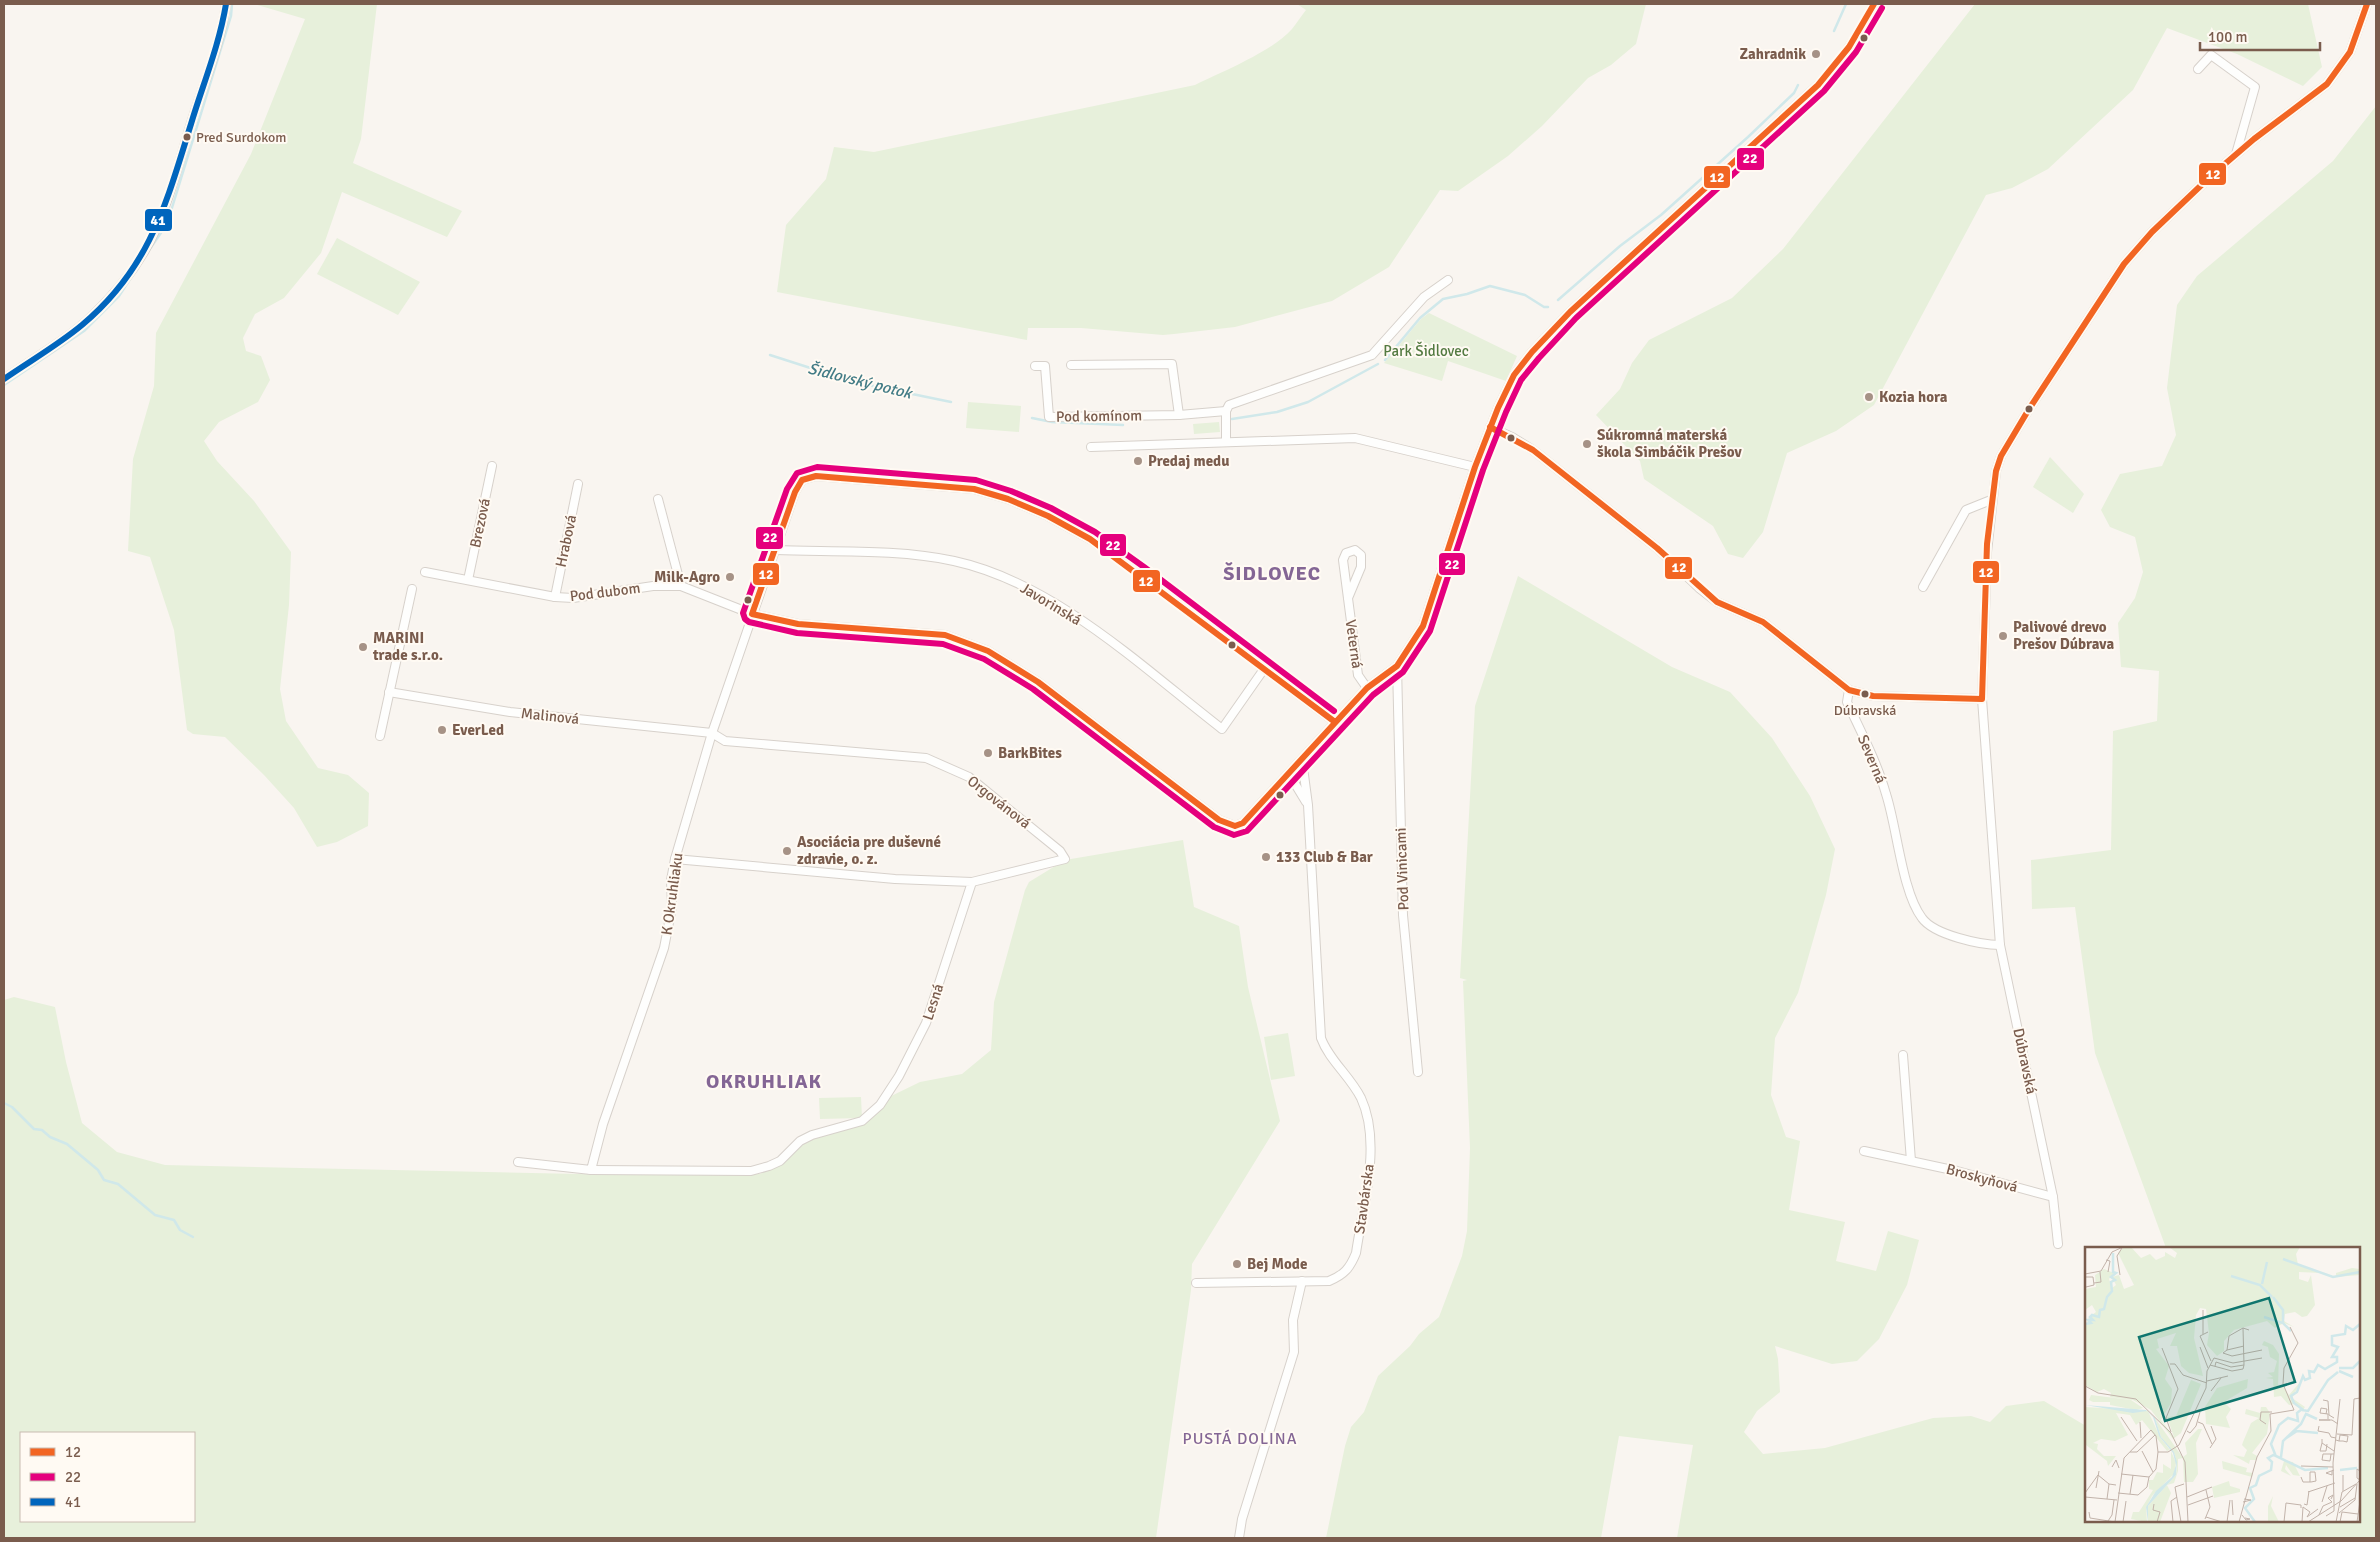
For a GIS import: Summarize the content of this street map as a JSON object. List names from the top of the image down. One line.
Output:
{"streets":{"street":["Pod komínom","Brezová","Hrabová","Pod dubom","Javorinská","Veterná","Malinová","Severná","Orgovánová","Pod Vinicami","K Okruhliaku","Lesná","Dúbravská","Broskyňová","Stavbárska"]},"crossings":[["Brezová","Pod dubom"],["Hrabová","Pod dubom"],["Pod dubom","K Okruhliaku"],["Pod dubom","Stavbárska"],["Javorinská","K Okruhliaku"],["Malinová","Orgovánová"],["Malinová","K Okruhliaku"],["Severná","Dúbravská"],["Orgovánová","K Okruhliaku"],["Orgovánová","Lesná"],["K Okruhliaku","Lesná"],["Dúbravská","Broskyňová"]],"districts":["ŠIDLOVEC","OKRUHLIAK","PUSTÁ DOLINA"],"water":["Šidlovský potok"],"parks":["Park Šidlovec"],"places":["Zahradnik","Pred Surdokom","Kozia hora","Súkromná materská škola Simbáčik Prešov","Predaj medu","Milk-Agro","Palivové drevo Prešov Dúbrava","MARINI trade s.r.o.","Dúbravská","EverLed","BarkBites","Asociácia pre duševné zdravie, o. z.","133 Club & Bar","Bej Mode"],"lines":["transit line 12","transit line 41","transit line 22"],"legend":["12","22","41"],"scale_bar":"100 m"}
